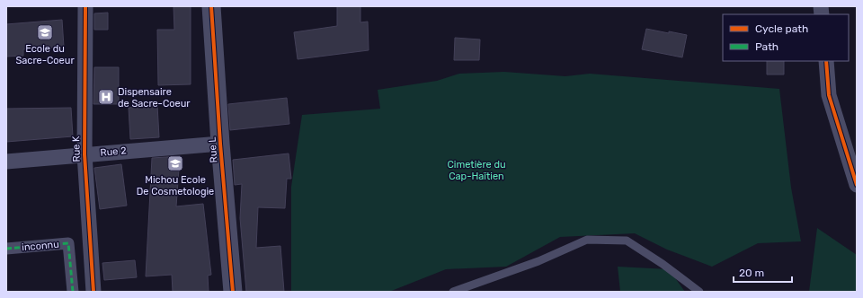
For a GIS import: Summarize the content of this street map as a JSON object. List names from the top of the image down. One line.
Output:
{"streets":{"street":["Rue K","Rue L","Rue 2","inconnu"]},"crossings":[["Rue K","Rue 2"],["Rue L","Rue 2"]],"parks":["Cimetière du Cap-Haïtien"],"places":{"school or university":["Ecole du Sacre-Coeur","Michou Ecole De Cosmetologie"],"hospital":["Dispensaire de Sacre-Coeur"]},"legend":["Cycle path","Path"],"scale_bar":"20 m"}
